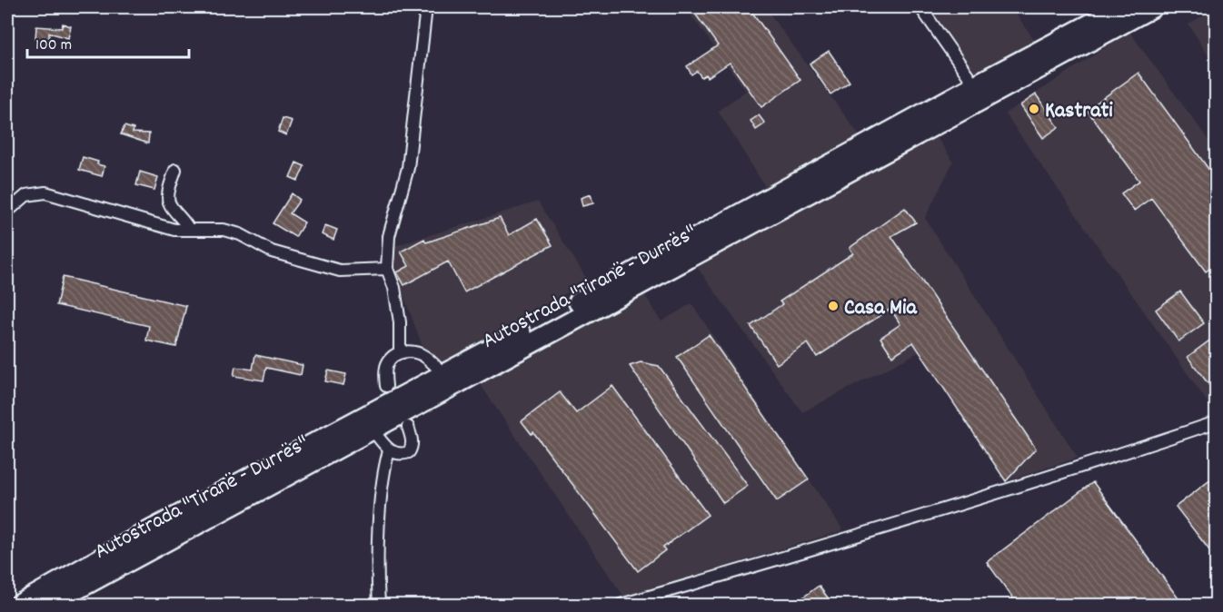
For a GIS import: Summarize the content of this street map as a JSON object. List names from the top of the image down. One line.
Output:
{"streets":{"highway":["Autostrada \"Tiranë - Durrës\""]},"places":["Kastrati","Casa Mia"],"scale_bar":"100 m"}
